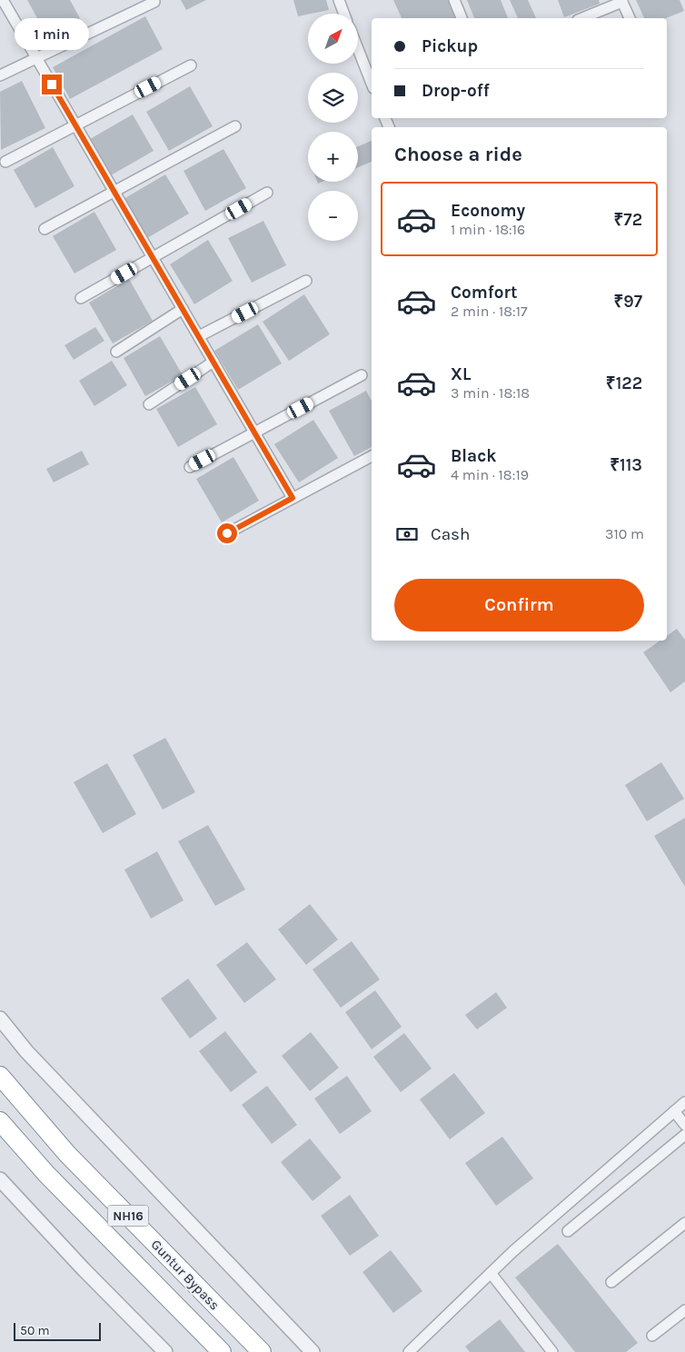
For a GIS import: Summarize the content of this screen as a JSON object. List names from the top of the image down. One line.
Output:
{"streets":{"highway":["NH16","Guntur Bypass"]},"scale_bar":"50 m","north":"top right","page":{"map_buttons":["+","−"],"bubble":"1 min","banner":["Pickup","Drop-off"],"heading":"Choose a ride","list":[{"name":"Economy","note":"1 min · 18:16","value":"₹72"},{"name":"Comfort","note":"2 min · 18:17","value":"₹97"},{"name":"XL","note":"3 min · 18:18","value":"₹122"},{"name":"Black","note":"4 min · 18:19","value":"₹113"}],"pay":["Cash","310 m"],"buttons":"Confirm","scale":"50 m"}}
